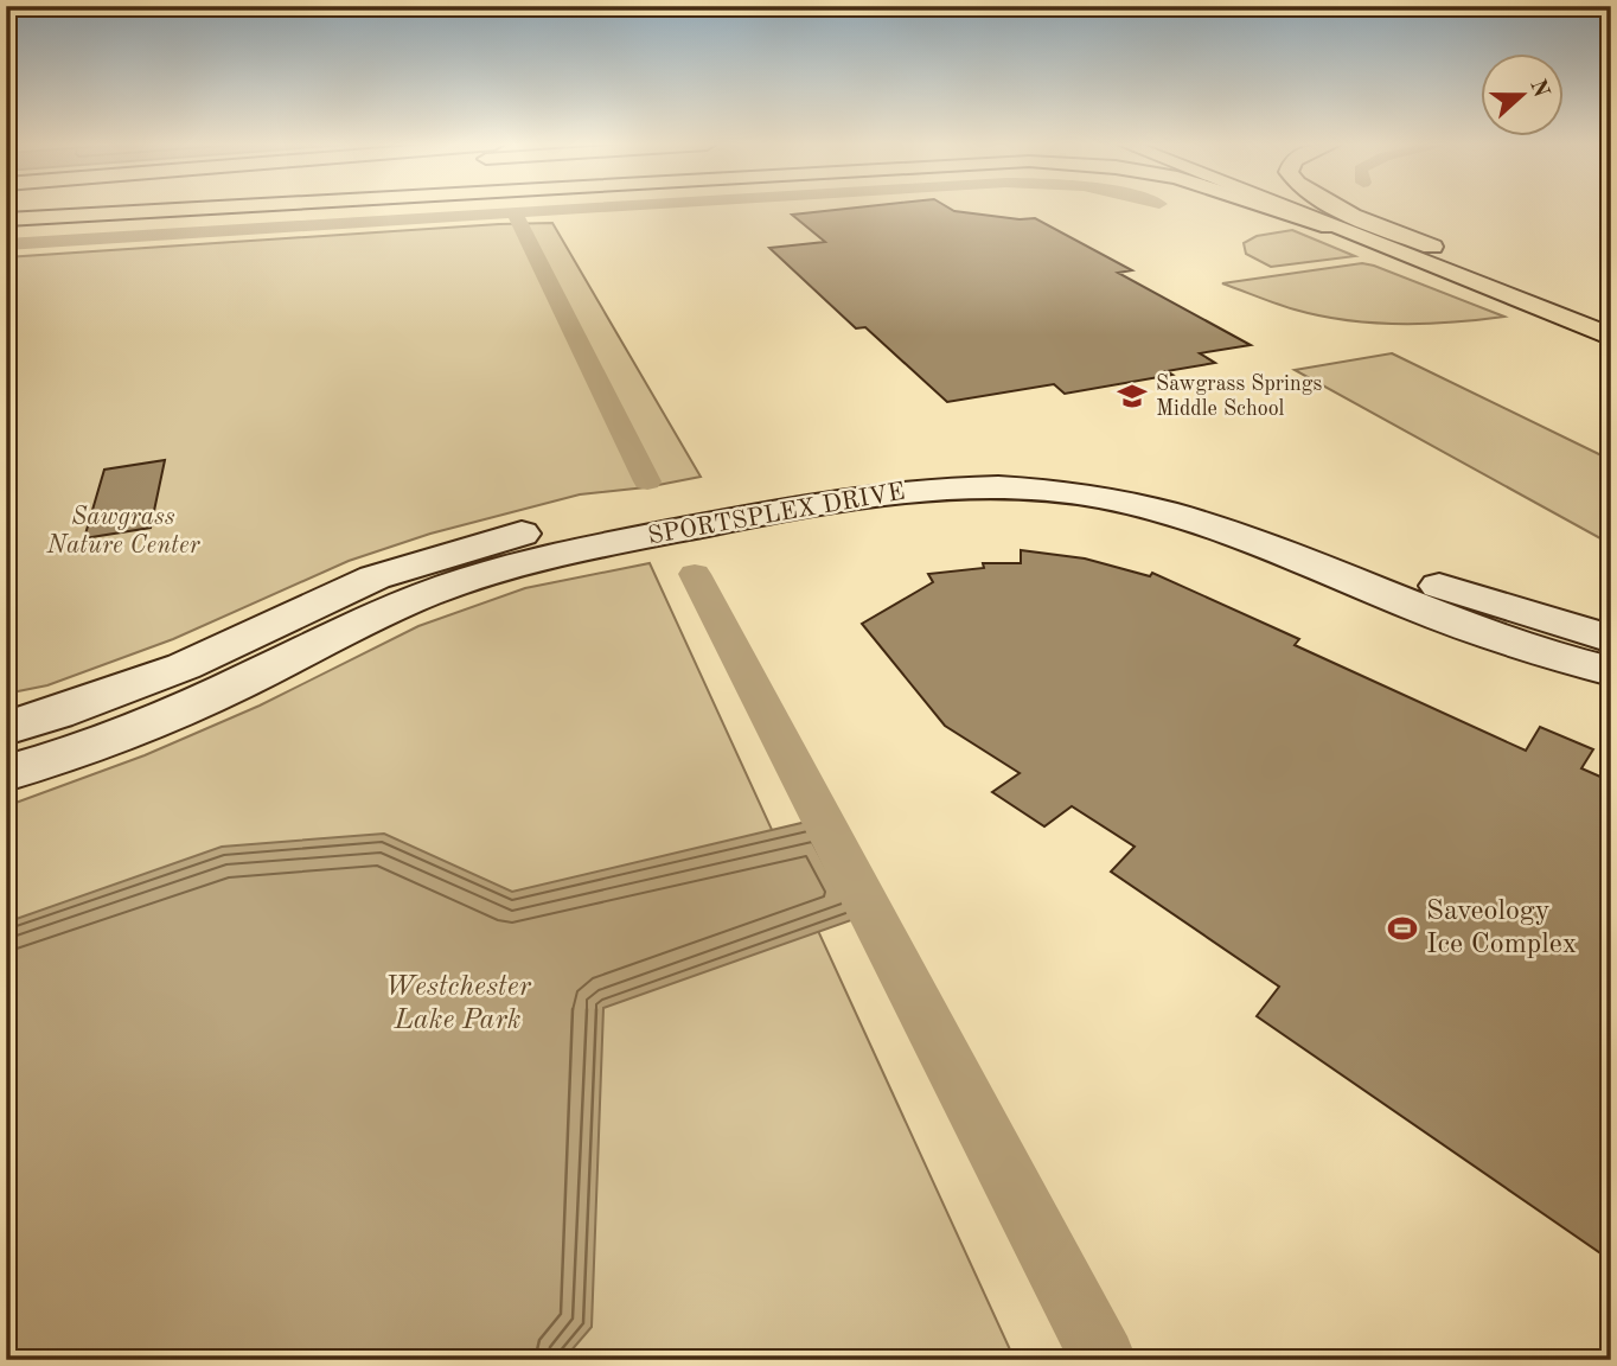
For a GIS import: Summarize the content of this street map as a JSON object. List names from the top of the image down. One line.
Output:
{"streets":{"street":["SPORTSPLEX DRIVE"]},"parks":["Sawgrass Nature Center","Westchester Lake Park"],"places":{"school or university":["Sawgrass Springs Middle School"],"sports":["Saveology Ice Complex"]},"north":"right"}
